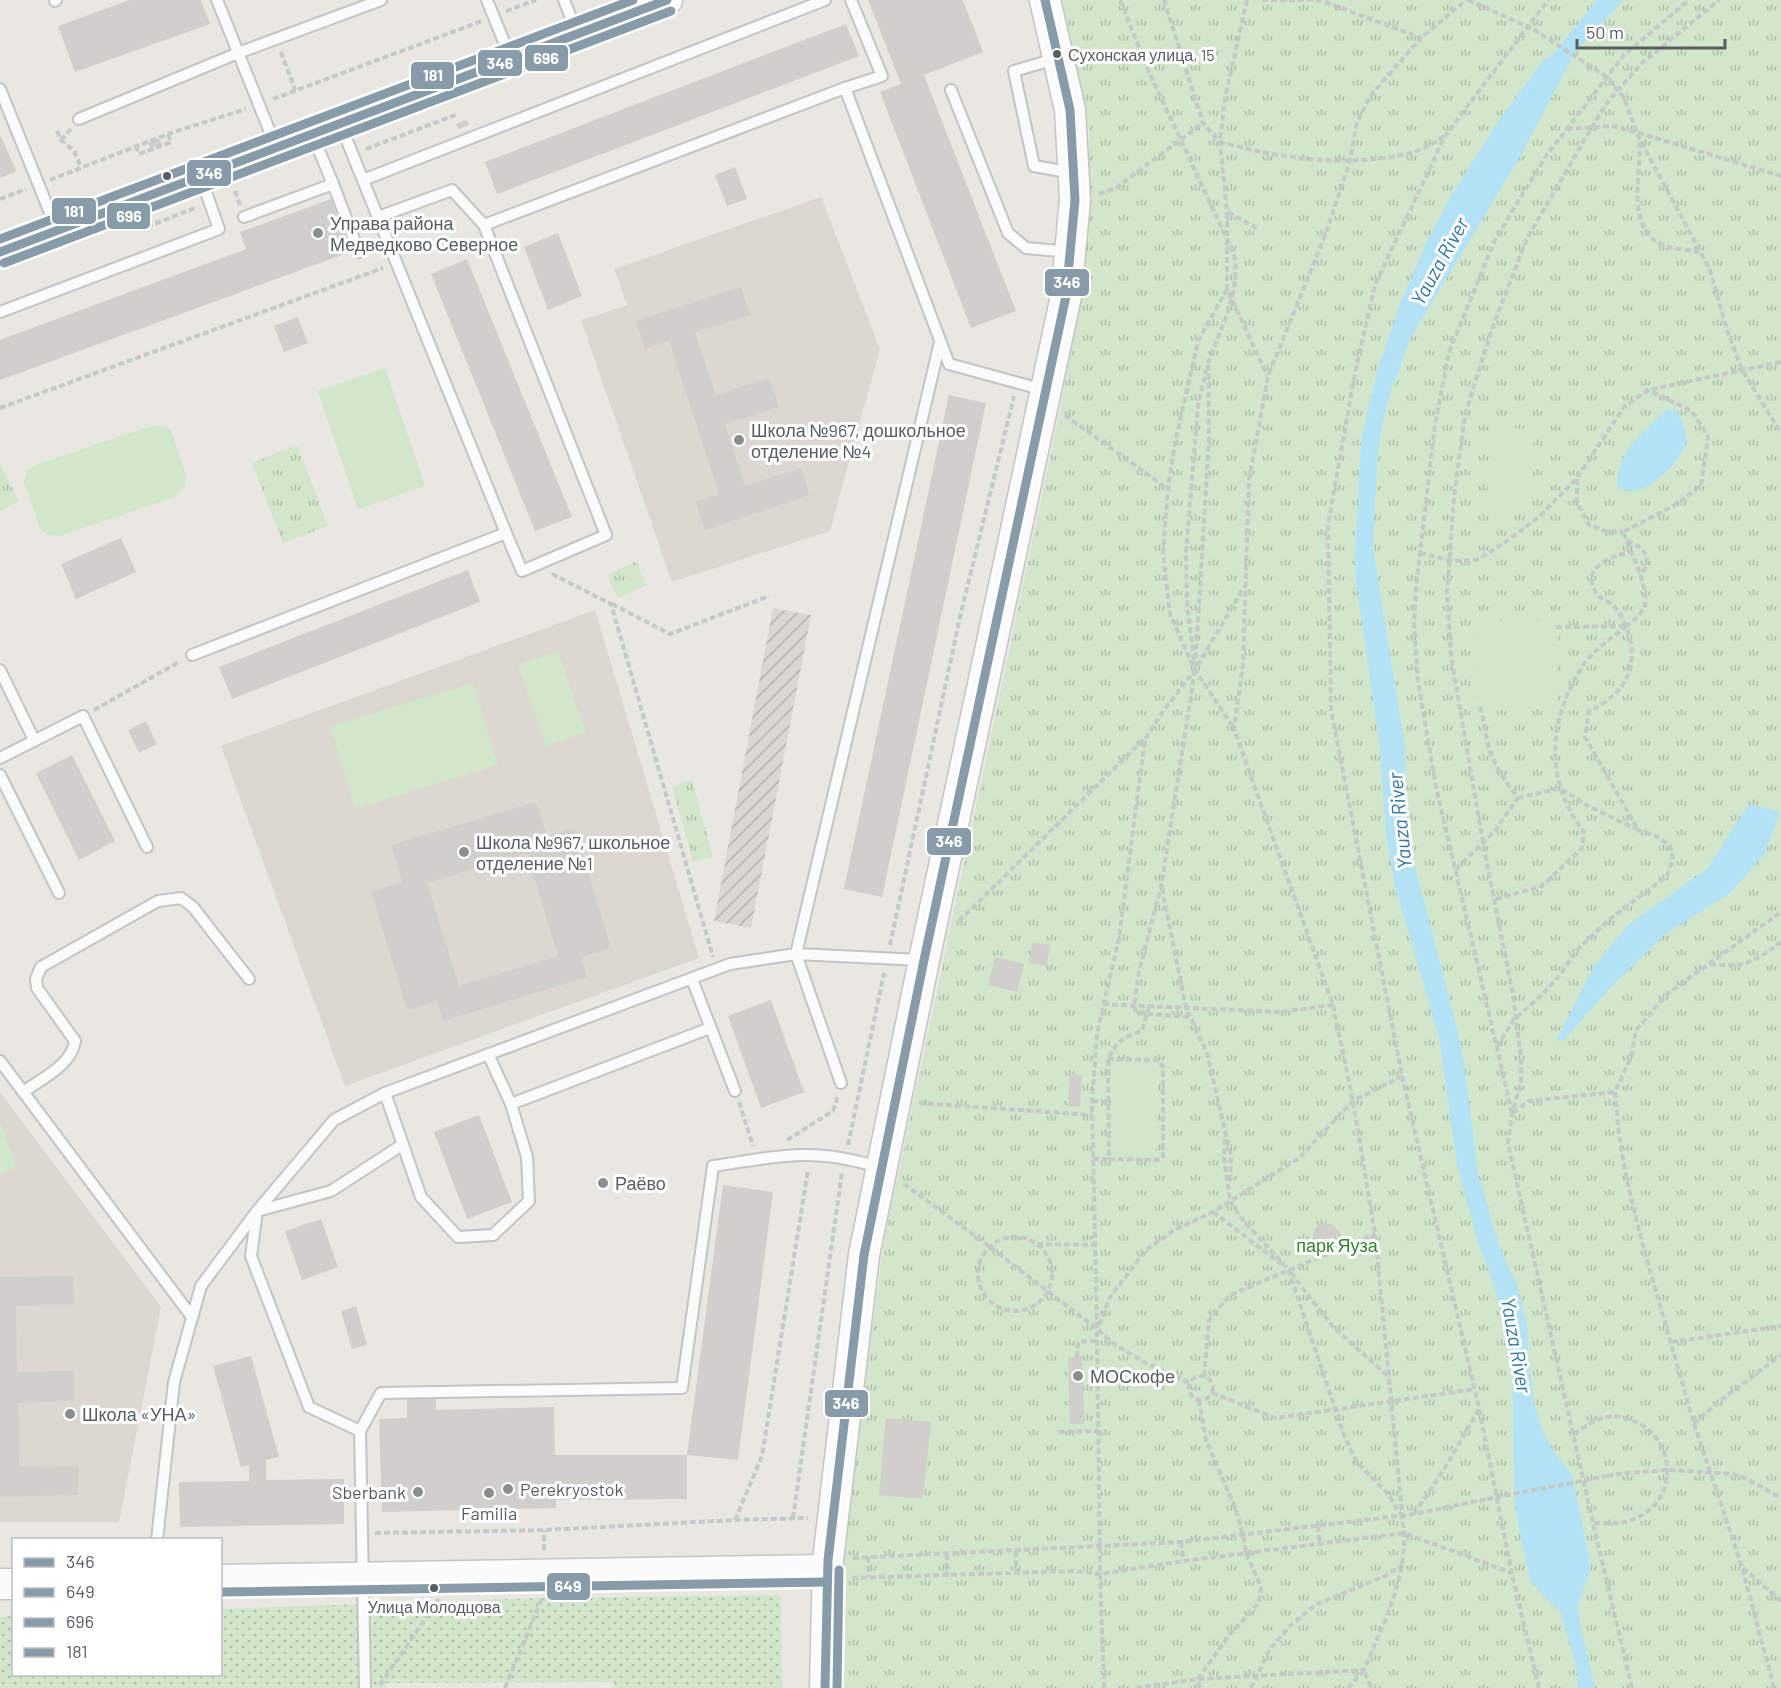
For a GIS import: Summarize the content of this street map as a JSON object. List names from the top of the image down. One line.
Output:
{"water":["Yauza River"],"parks":["парк Яуза"],"places":["Сухонская улица, 15","Управа района Медведково Северное","Школа №967, дошкольное отделение №4","Школа №967, школьное отделение №1","Раёво","МОСкофе","Школа «УНА»","Perekryostok","Sberbank","Familia","Улица Молодцова"],"lines":["transit line 346","transit line 181","transit line 696","transit line 649"],"legend":["346","649","696","181"],"scale_bar":"50 m"}
